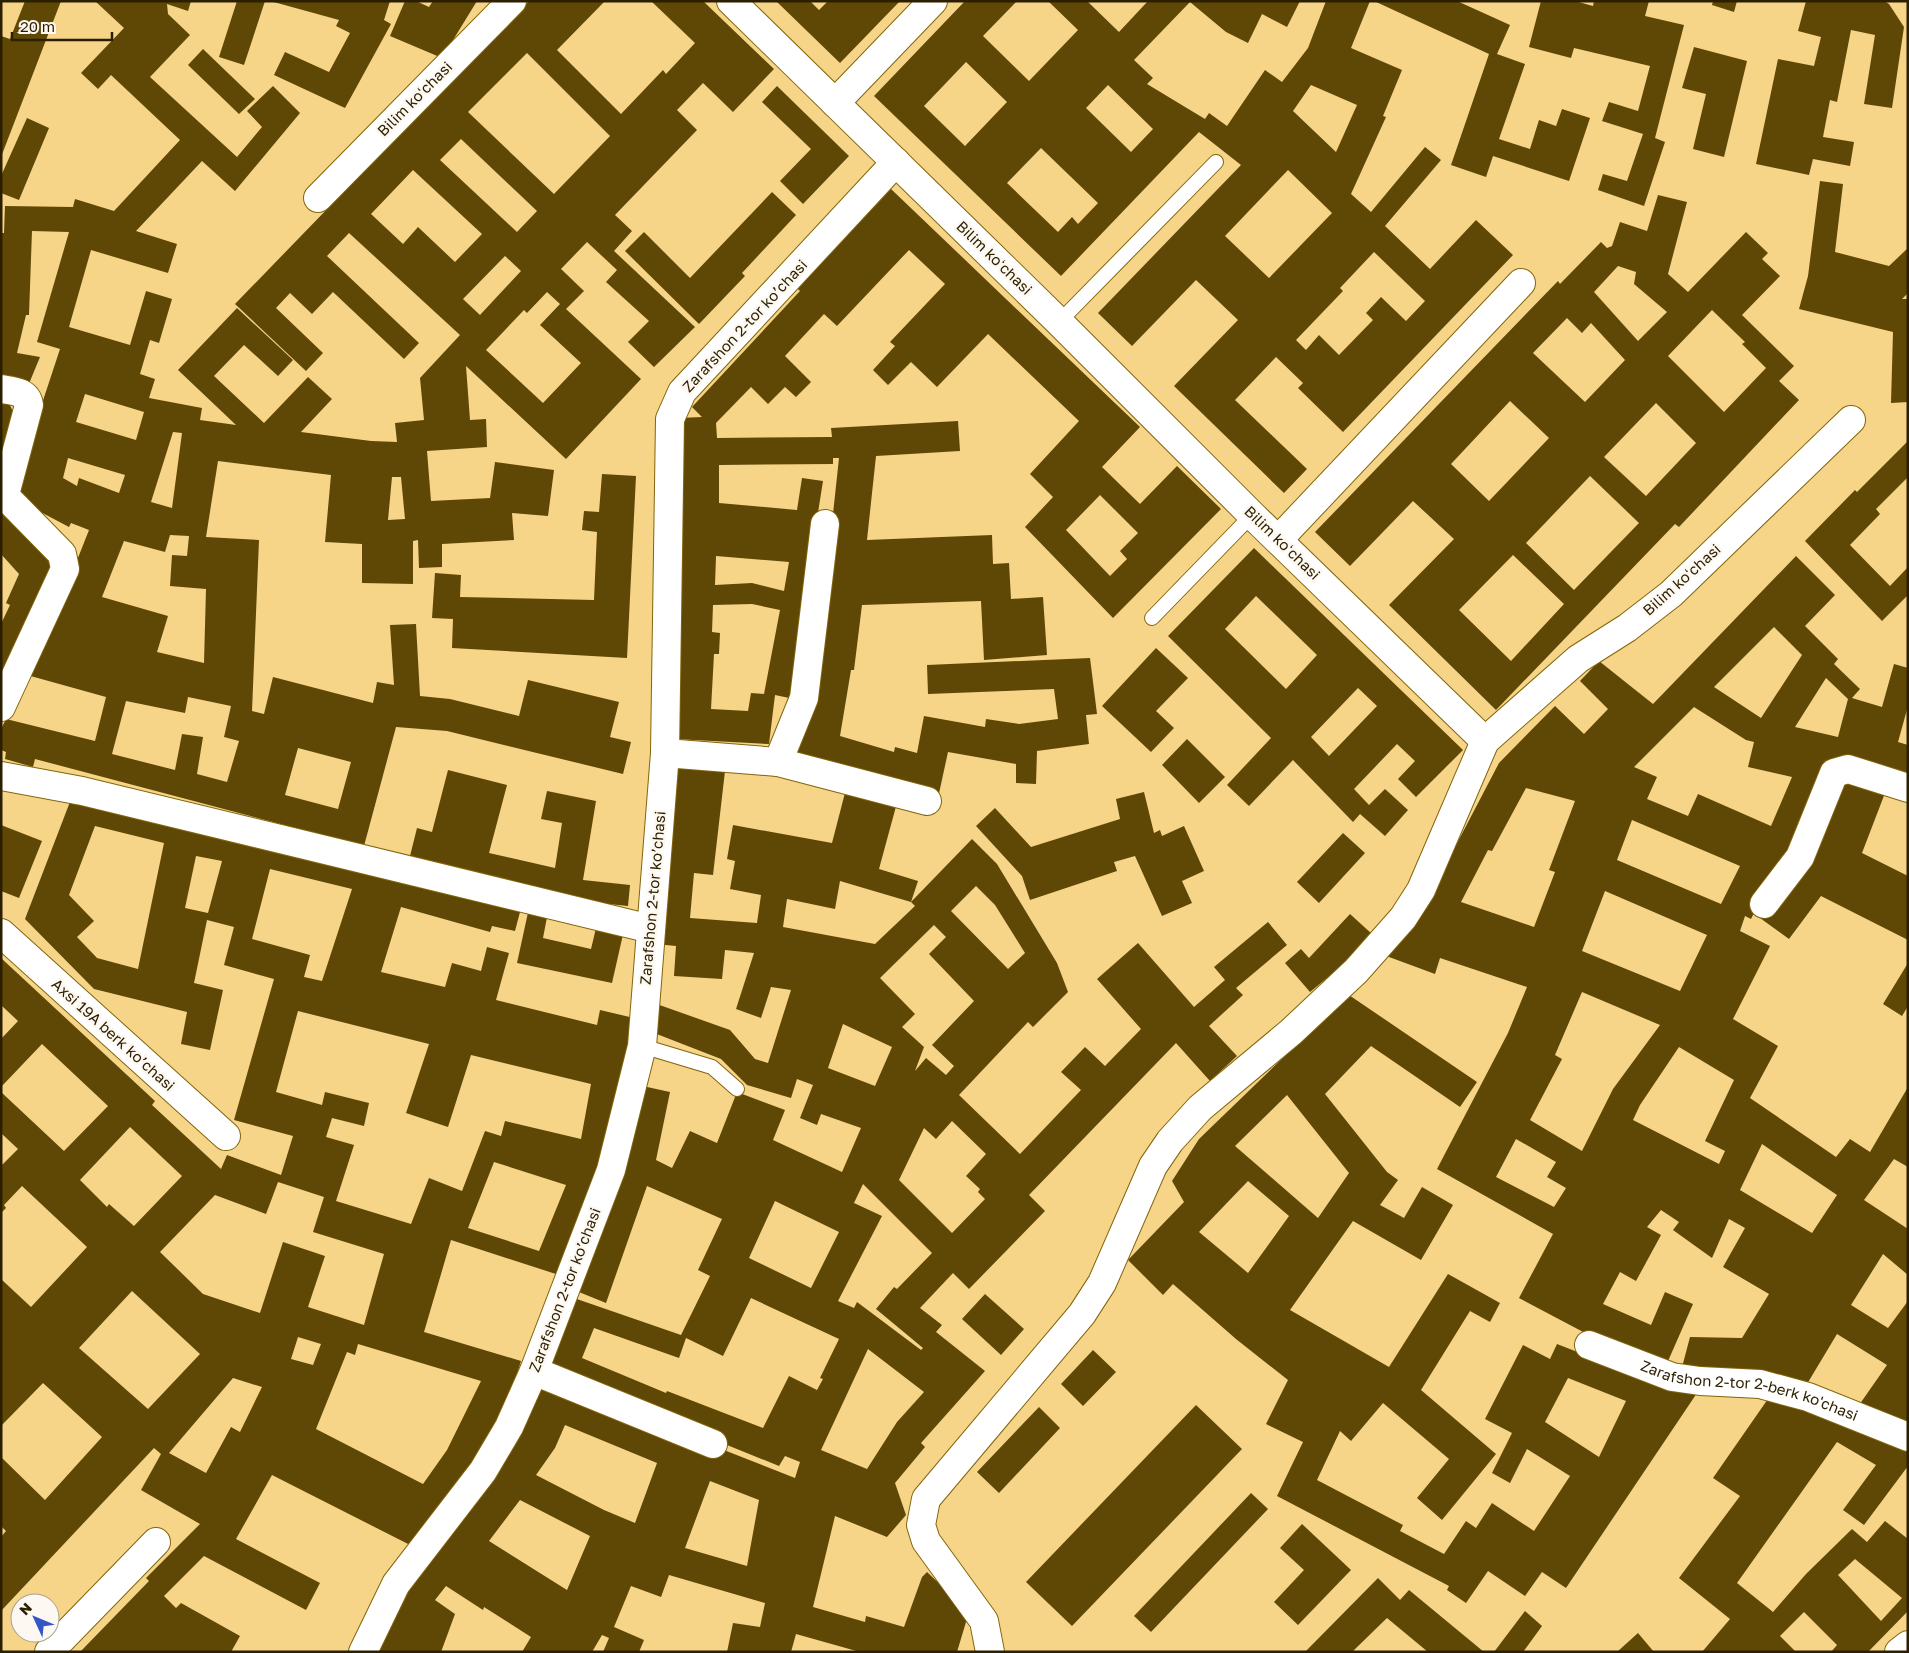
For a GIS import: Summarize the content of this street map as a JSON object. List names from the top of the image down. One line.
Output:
{"streets":{"street":["Bilim koʻchasi","Zarafshon 2-tor koʼchasi","Аxsi 19А berk koʼchasi","Zarafshon 2-tor 2-berk ko'chasi"]},"crossings":[["Bilim koʻchasi","Zarafshon 2-tor koʼchasi"]],"scale_bar":"20 m","north":"top left"}
